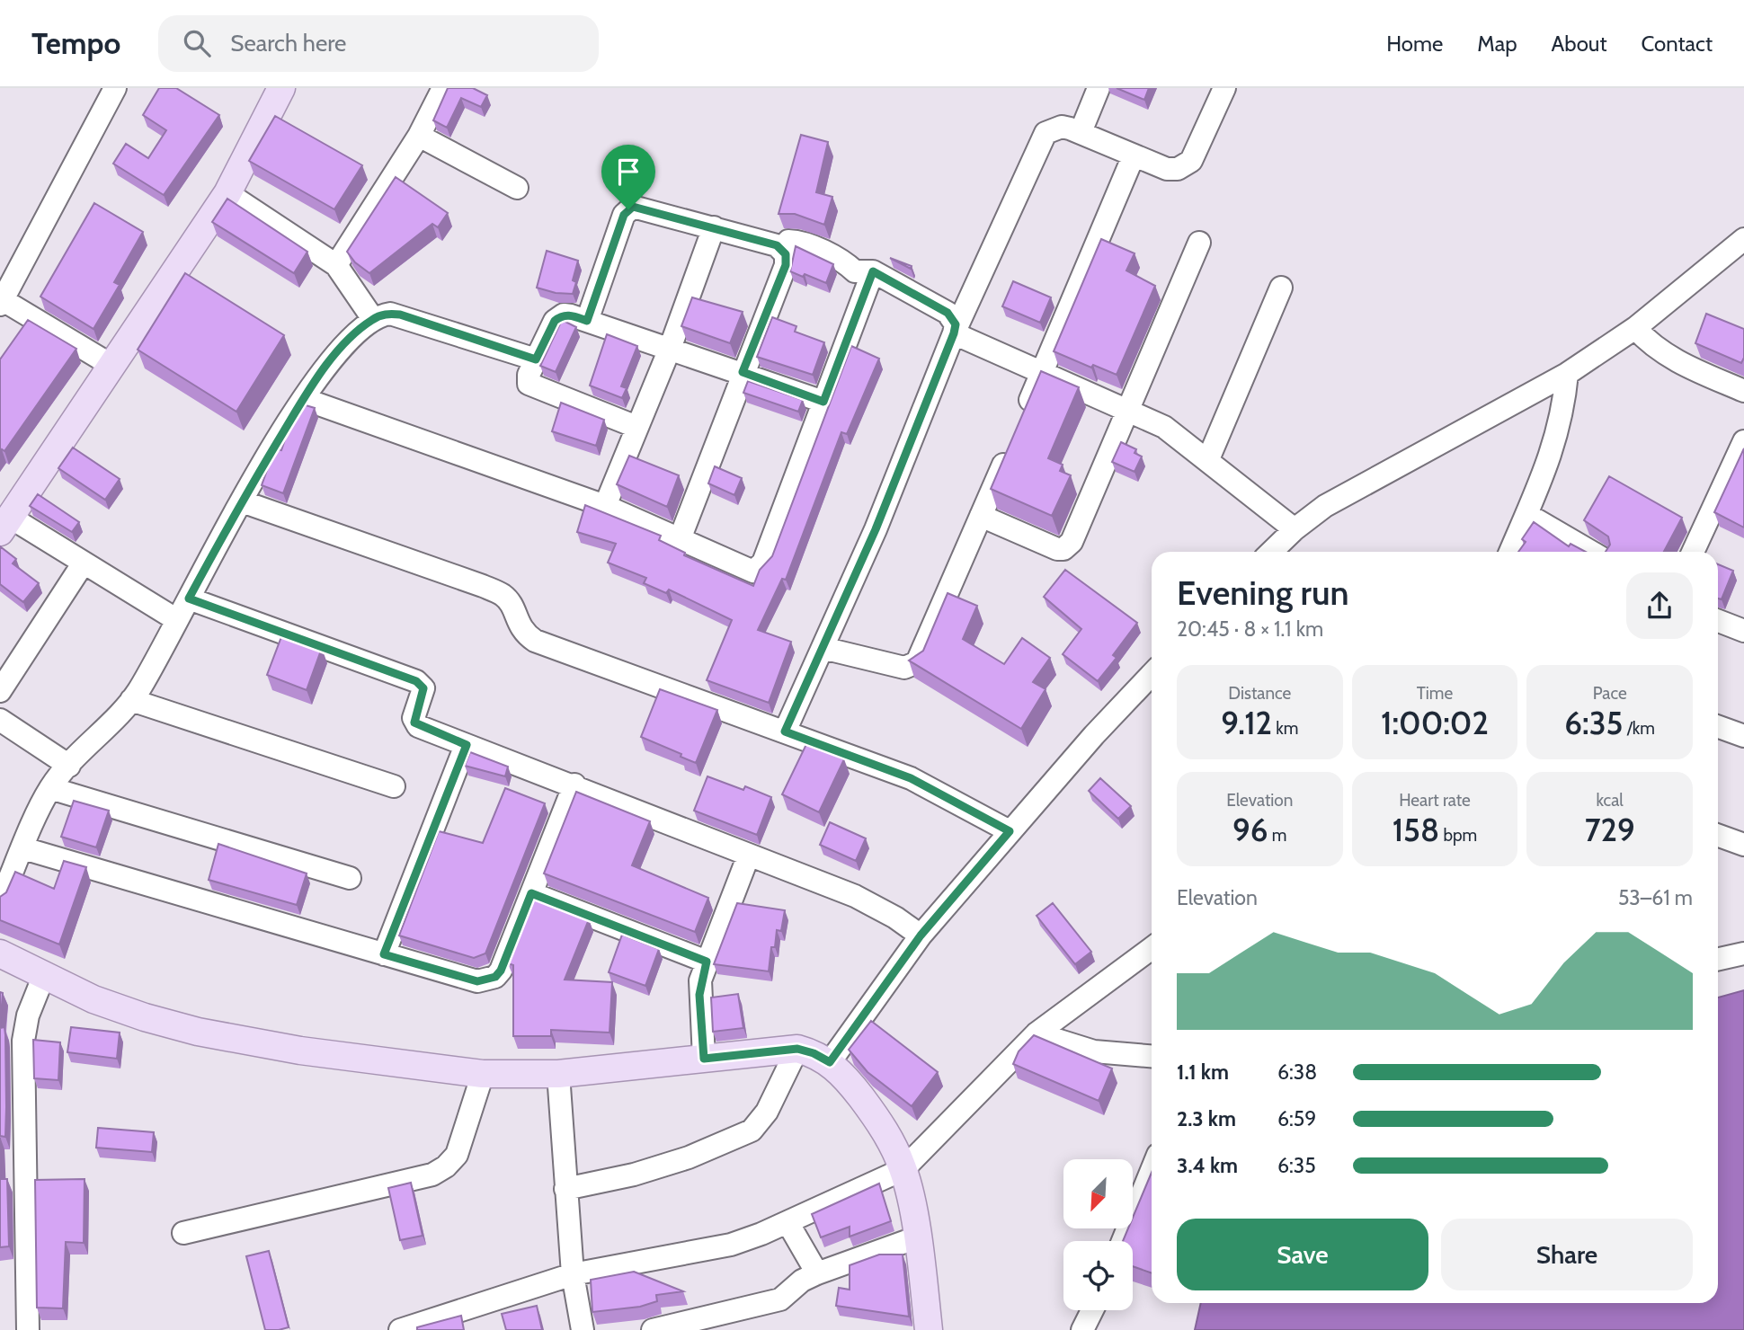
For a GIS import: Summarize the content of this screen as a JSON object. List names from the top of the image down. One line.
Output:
{"north":"bottom left","page":{"header":"Tempo","search":"Search here","nav":["Home","Map","About","Contact"],"heading":["Evening run","20:45 · 8 × 1.1 km"],"stats":[["Distance","9.12 km"],["Time","1:00:02"],["Pace","6:35 /km"],["Elevation","96 m"],["Heart rate","158 bpm"],["kcal","729"]],"chart":["Elevation","53–61 m"],"list":[{"name":"1.1 km","note":"6:38"},{"name":"2.3 km","note":"6:59"},{"name":"3.4 km","note":"6:35"}],"buttons":["Save","Share"]}}
